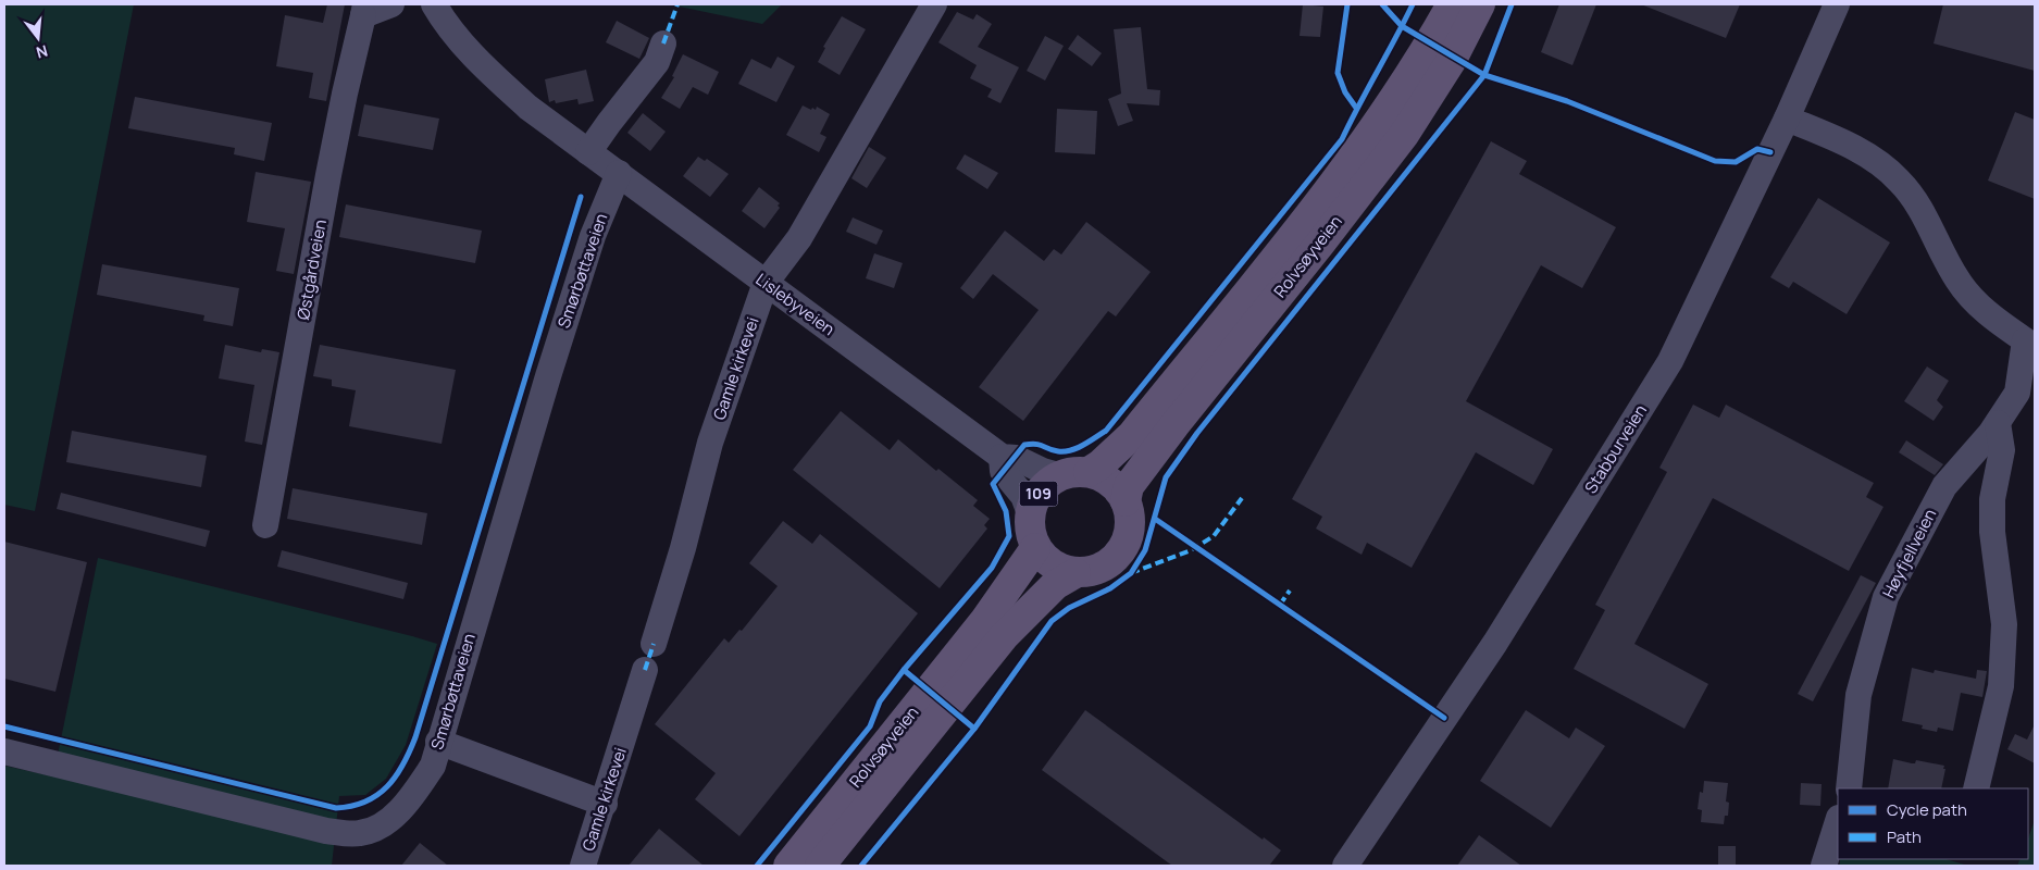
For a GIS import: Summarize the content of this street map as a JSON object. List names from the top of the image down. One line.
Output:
{"streets":{"main road":["Rolvsøyveien","109"],"street":["Østgårdveien","Smørbøttaveien","Lislebyveien","Gamle kirkevei","Stabburveien","Høyfjellveien"]},"crossings":[["Rolvsøyveien","Lislebyveien"],["Rolvsøyveien","109"],["Smørbøttaveien","Lislebyveien"],["Lislebyveien","Gamle kirkevei"],["Lislebyveien","109"],["Stabburveien","Høyfjellveien"]],"legend":["Cycle path","Path"],"north":"bottom"}
